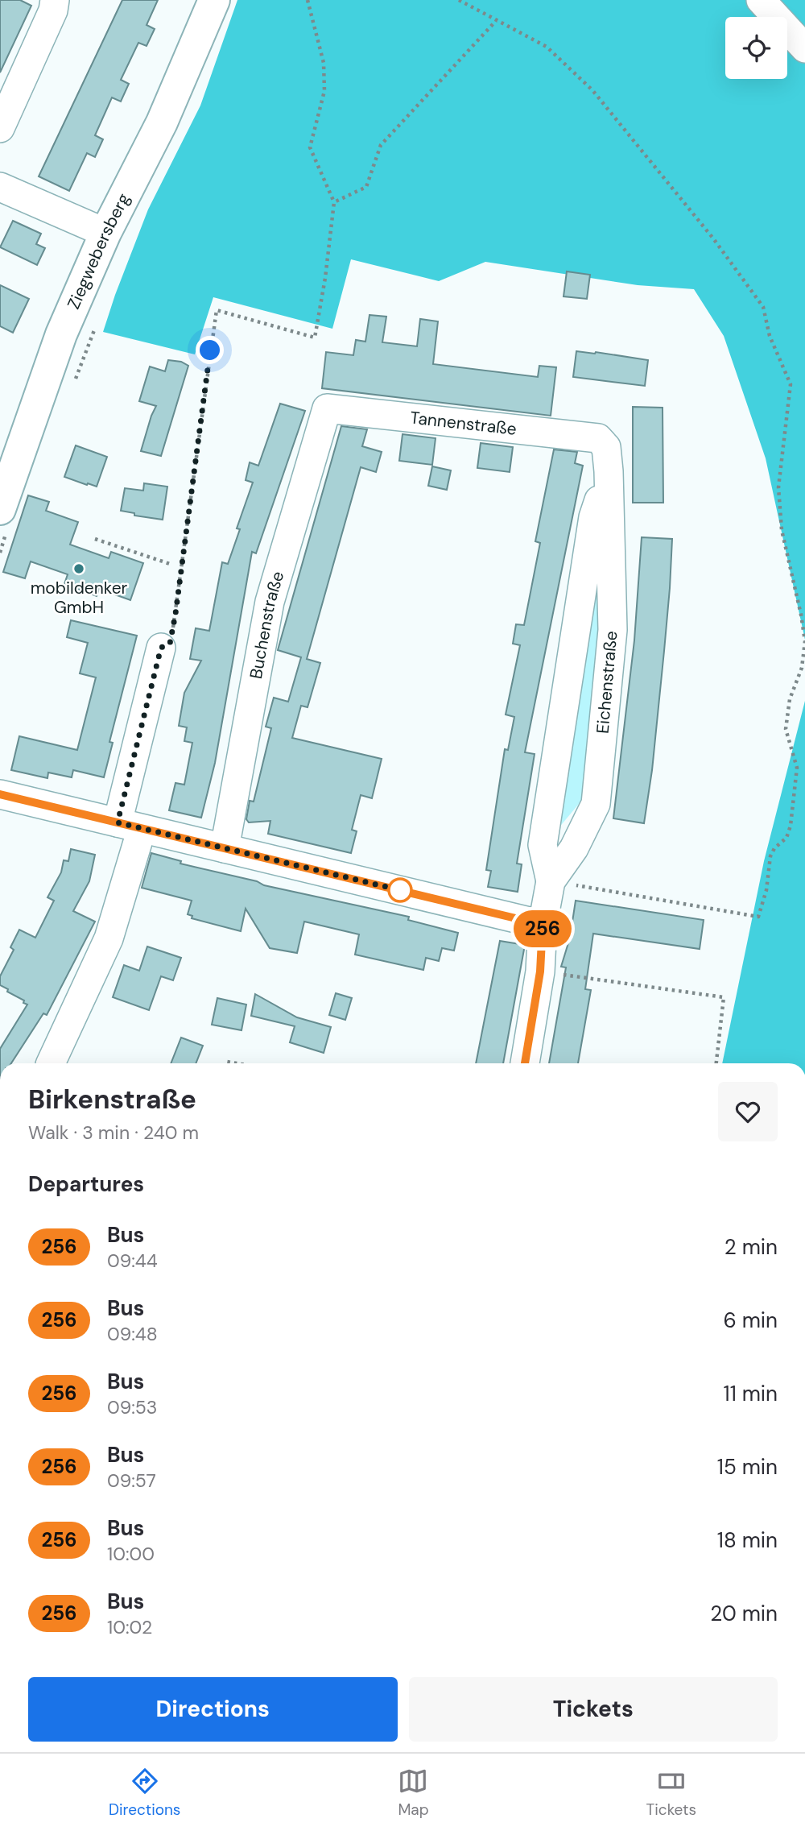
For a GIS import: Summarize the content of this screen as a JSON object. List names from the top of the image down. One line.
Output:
{"streets":{"main road":["Ziegwebersberg"],"street":["Tannenstraße","Buchenstraße","Eichenstraße"]},"crossings":[["Tannenstraße","Buchenstraße"],["Tannenstraße","Eichenstraße"]],"places":["mobildenker GmbH"],"lines":["bus line 256"],"page":{"on_map":"256","heading":[["Birkenstraße","Walk · 3 min · 240 m"],"Departures"],"list":[{"mark":"256","name":"Bus","note":"09:44","value":"2 min"},{"mark":"256","name":"Bus","note":"09:48","value":"6 min"},{"mark":"256","name":"Bus","note":"09:53","value":"11 min"},{"mark":"256","name":"Bus","note":"09:57","value":"15 min"},{"mark":"256","name":"Bus","note":"10:00","value":"18 min"},{"mark":"256","name":"Bus","note":"10:02","value":"20 min"}],"buttons":["Directions","Tickets"],"tabs":["Directions","Map","Tickets"]}}
